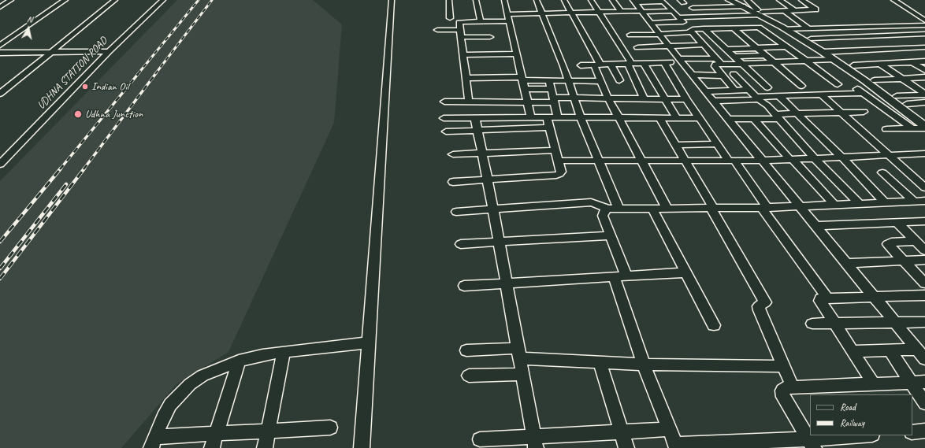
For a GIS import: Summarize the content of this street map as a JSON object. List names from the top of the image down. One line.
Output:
{"streets":{"street":["UDHNA STATION ROAD"]},"places":["Indian Oil","Udhna Junction"],"legend":["Road","Railway"],"north":"top"}
